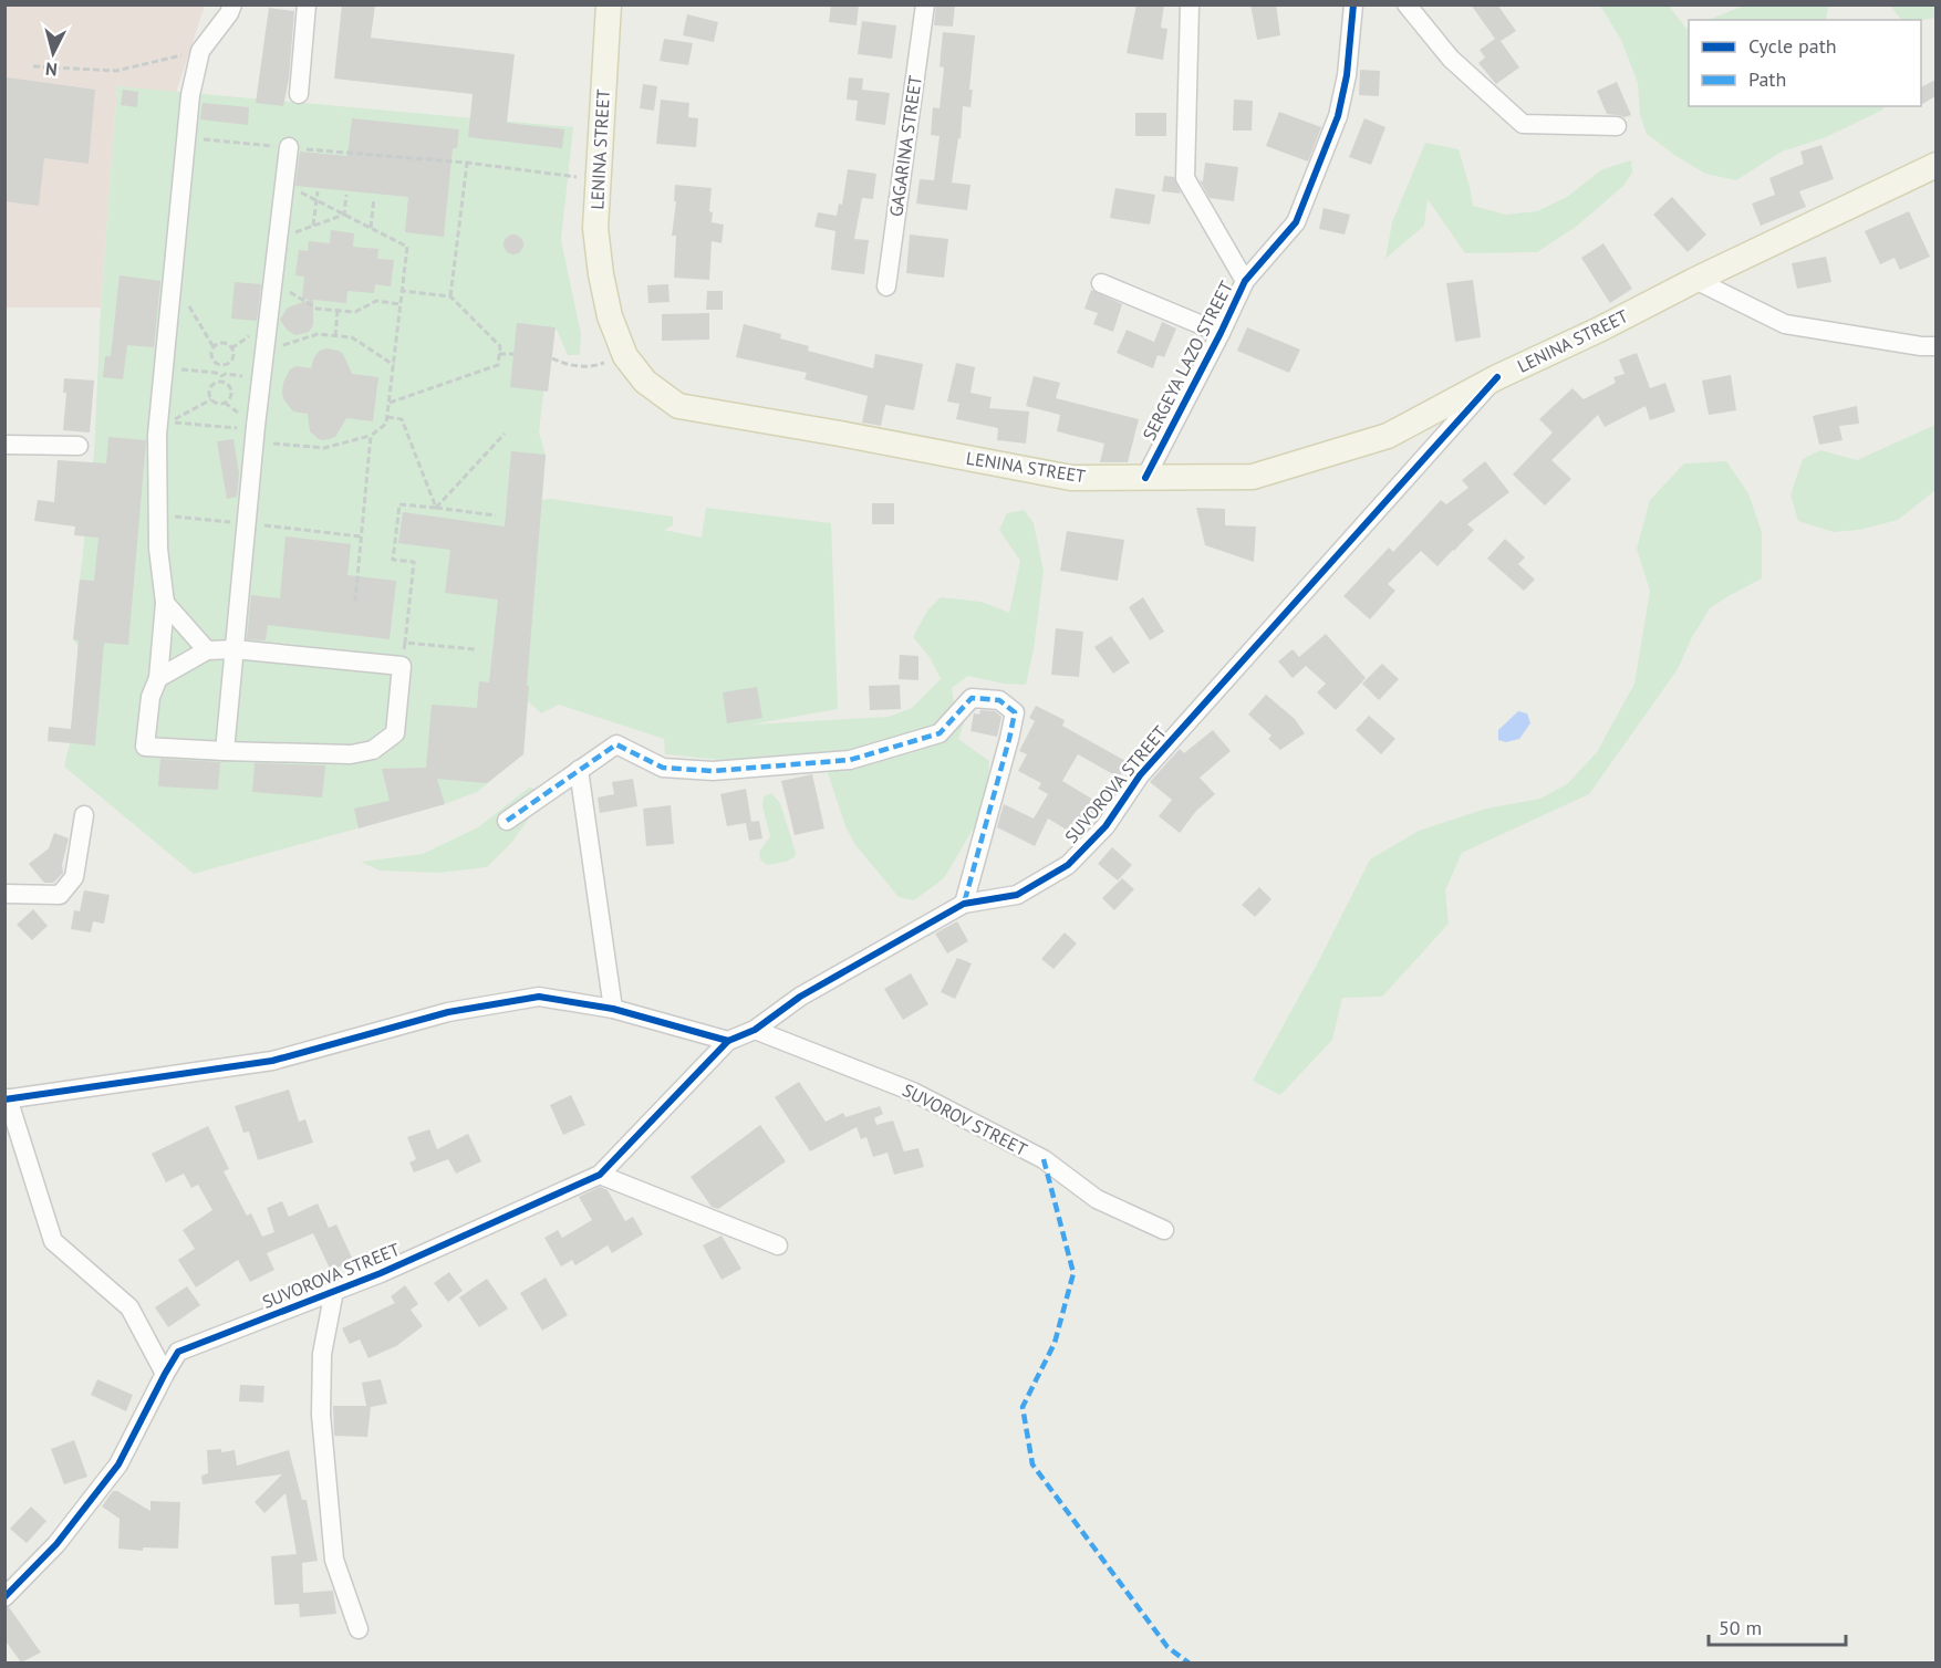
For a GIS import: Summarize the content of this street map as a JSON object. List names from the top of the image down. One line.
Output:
{"streets":{"main road":["LENINA STREET"],"street":["GAGARINA STREET","SERGEYA LAZO STREET","SUVOROVA STREET","SUVOROV STREET"]},"crossings":[["LENINA STREET","SERGEYA LAZO STREET"],["LENINA STREET","SUVOROVA STREET"],["SUVOROVA STREET","SUVOROV STREET"]],"legend":["Cycle path","Path"],"scale_bar":"50 m","north":"bottom"}
